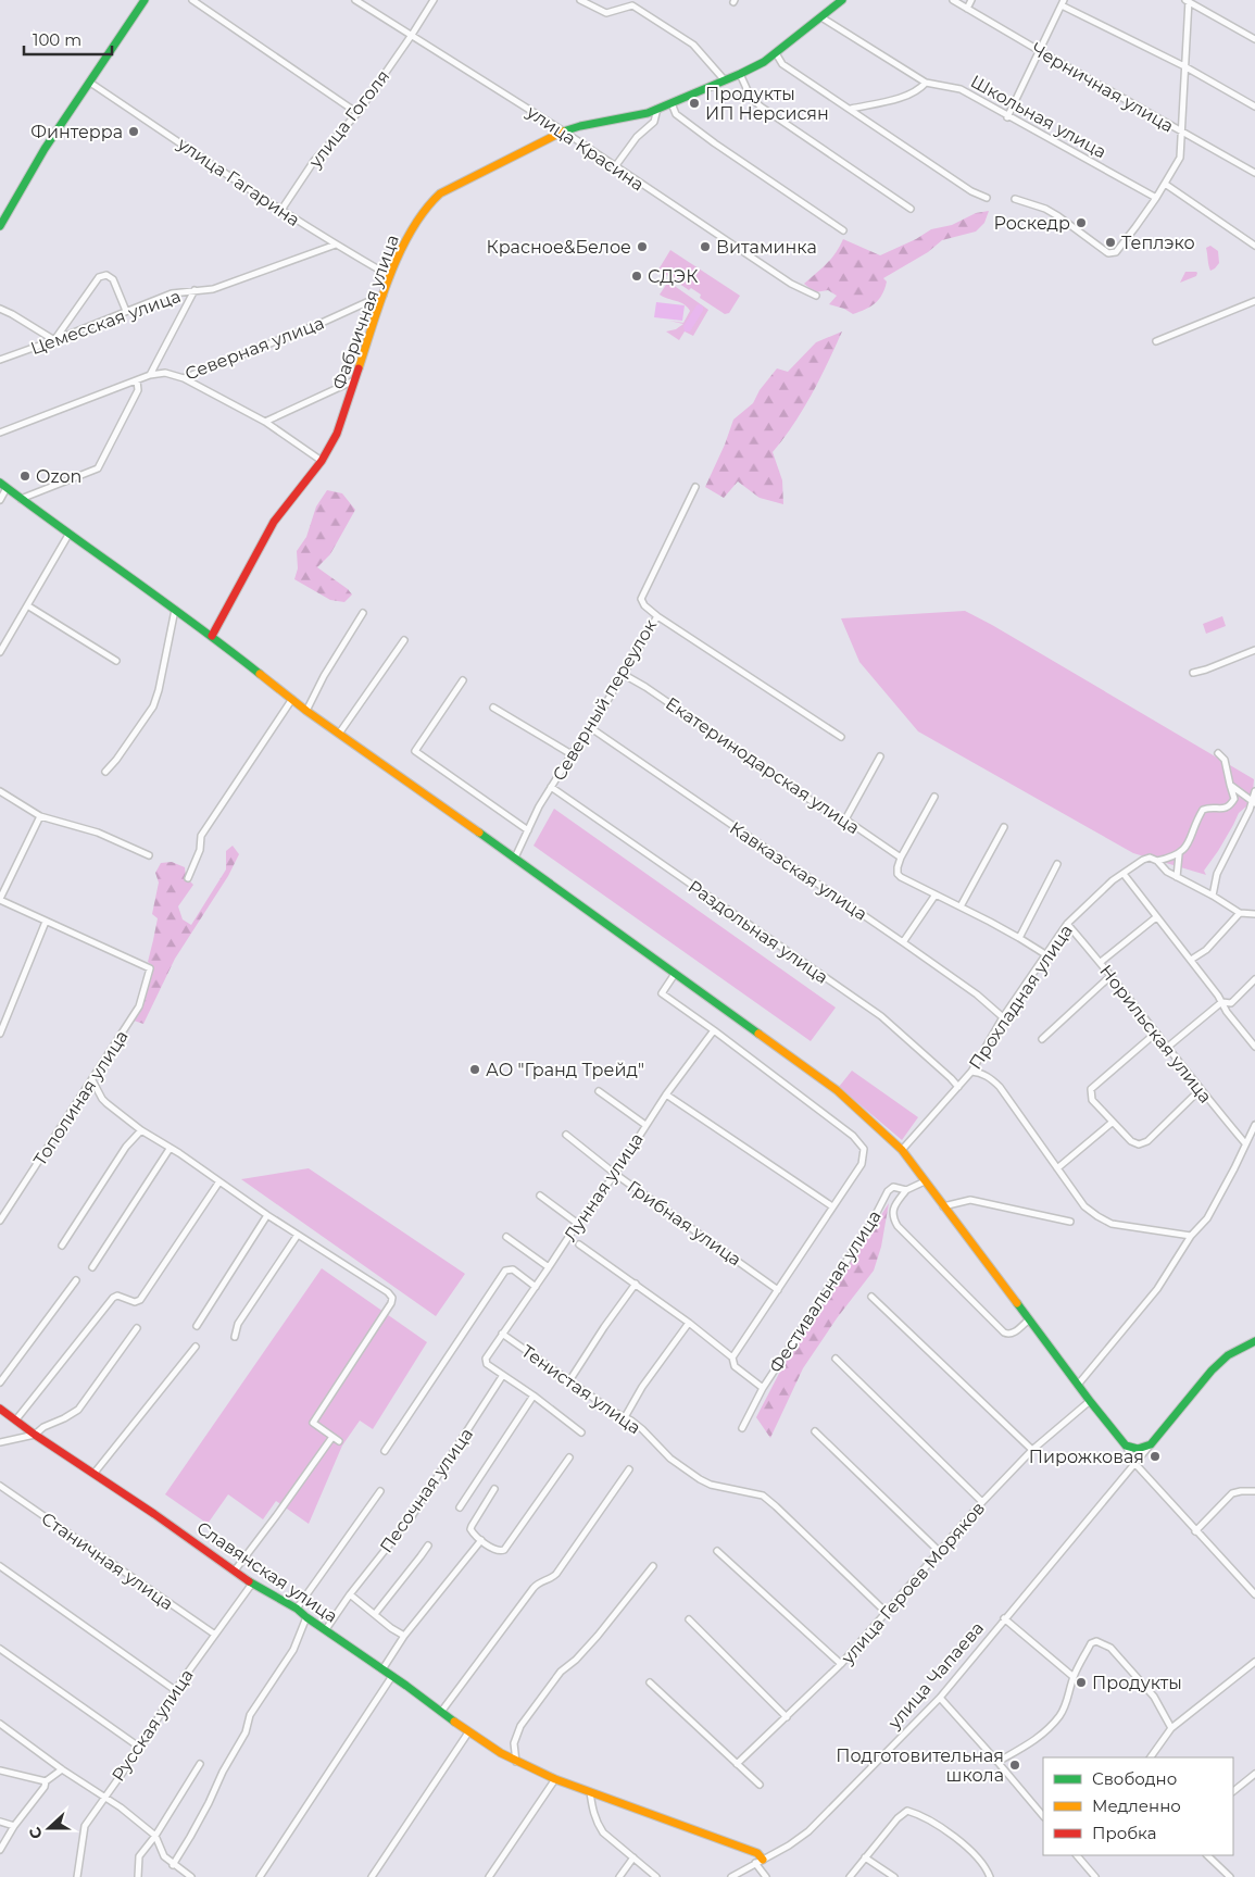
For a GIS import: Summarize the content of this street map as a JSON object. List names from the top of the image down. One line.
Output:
{"streets":{"main road":["Фабричная улица","Славянская улица","улица Чапаева"],"street":["Черничная улица","Школьная улица","улица Гоголя","улица Красина","улица Гагарина","Цемесская улица","Северная улица","Северный переулок","Екатеринодарская улица","Кавказская улица","Раздольная улица","Прохладная улица","Норильская улица","Тополиная улица","Лунная улица","Грибная улица","Фестивальная улица","Тенистая улица","Песочная улица","Станичная улица","улица Героев Моряков","Русская улица"]},"crossings":[["Школьная улица","Фабричная улица"],["улица Гоголя","улица Красина"],["улица Гоголя","улица Гагарина"],["улица Красина","Фабричная улица"],["улица Гагарина","Фабричная улица"],["улица Гагарина","Цемесская улица"],["Фабричная улица","Северная улица"],["Северный переулок","Екатеринодарская улица"],["Северный переулок","Кавказская улица"],["Северный переулок","Раздольная улица"],["Кавказская улица","Прохладная улица"],["Раздольная улица","Прохладная улица"],["Прохладная улица","Норильская улица"],["Лунная улица","Грибная улица"],["Лунная улица","Тенистая улица"],["Лунная улица","Песочная улица"],["Тенистая улица","улица Героев Моряков"],["Песочная улица","Славянская улица"],["Станичная улица","Русская улица"],["Славянская улица","Русская улица"]],"places":["Продукты ИП Нерсисян","Финтерра","Роскедр","Теплэко","Красное&Белое","Витаминка","СДЭК","Ozon","АО \"Гранд Трейд\"","Пирожковая","Продукты","Подготовительная школа"],"legend":["Свободно","Медленно","Пробка"],"scale_bar":"100 m","north":"left"}
